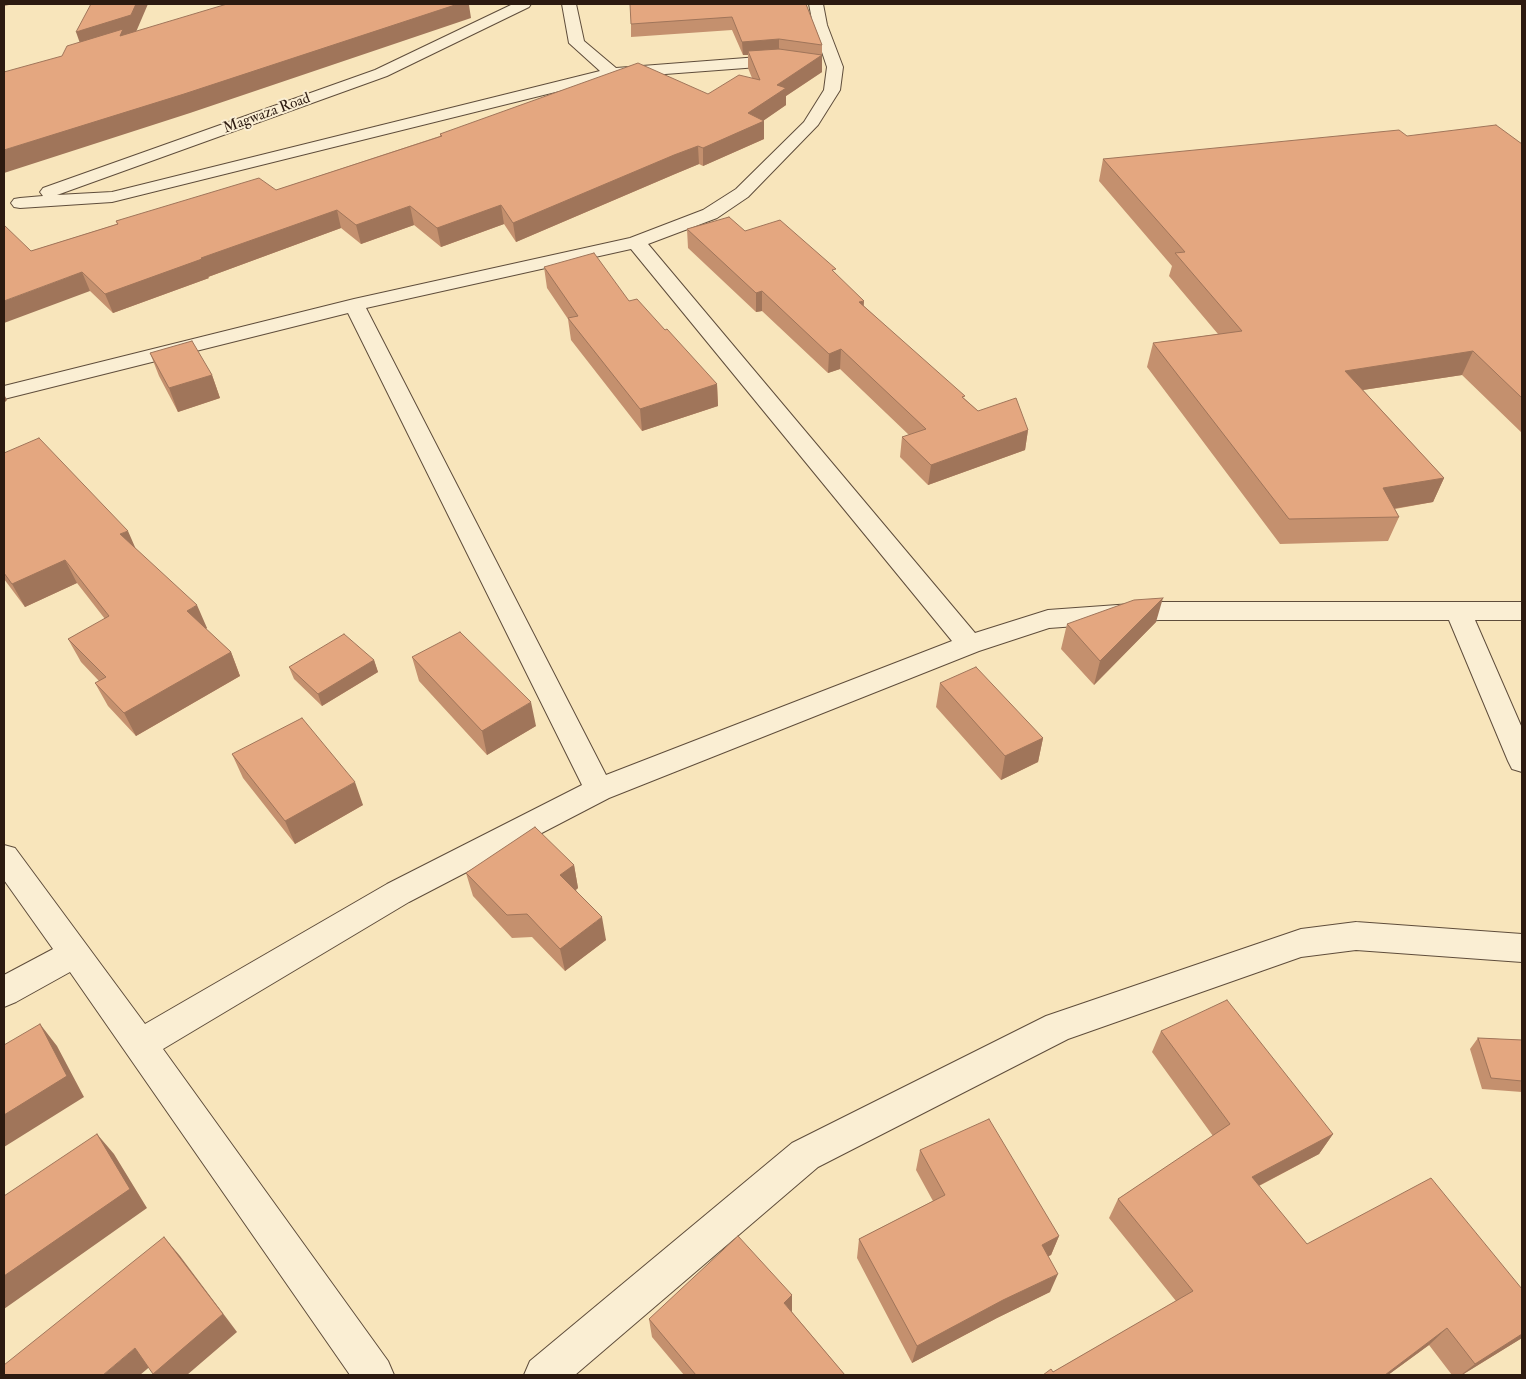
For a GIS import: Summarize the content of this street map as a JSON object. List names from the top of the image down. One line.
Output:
{"streets":{"street":["Magwaza Road"]}}
